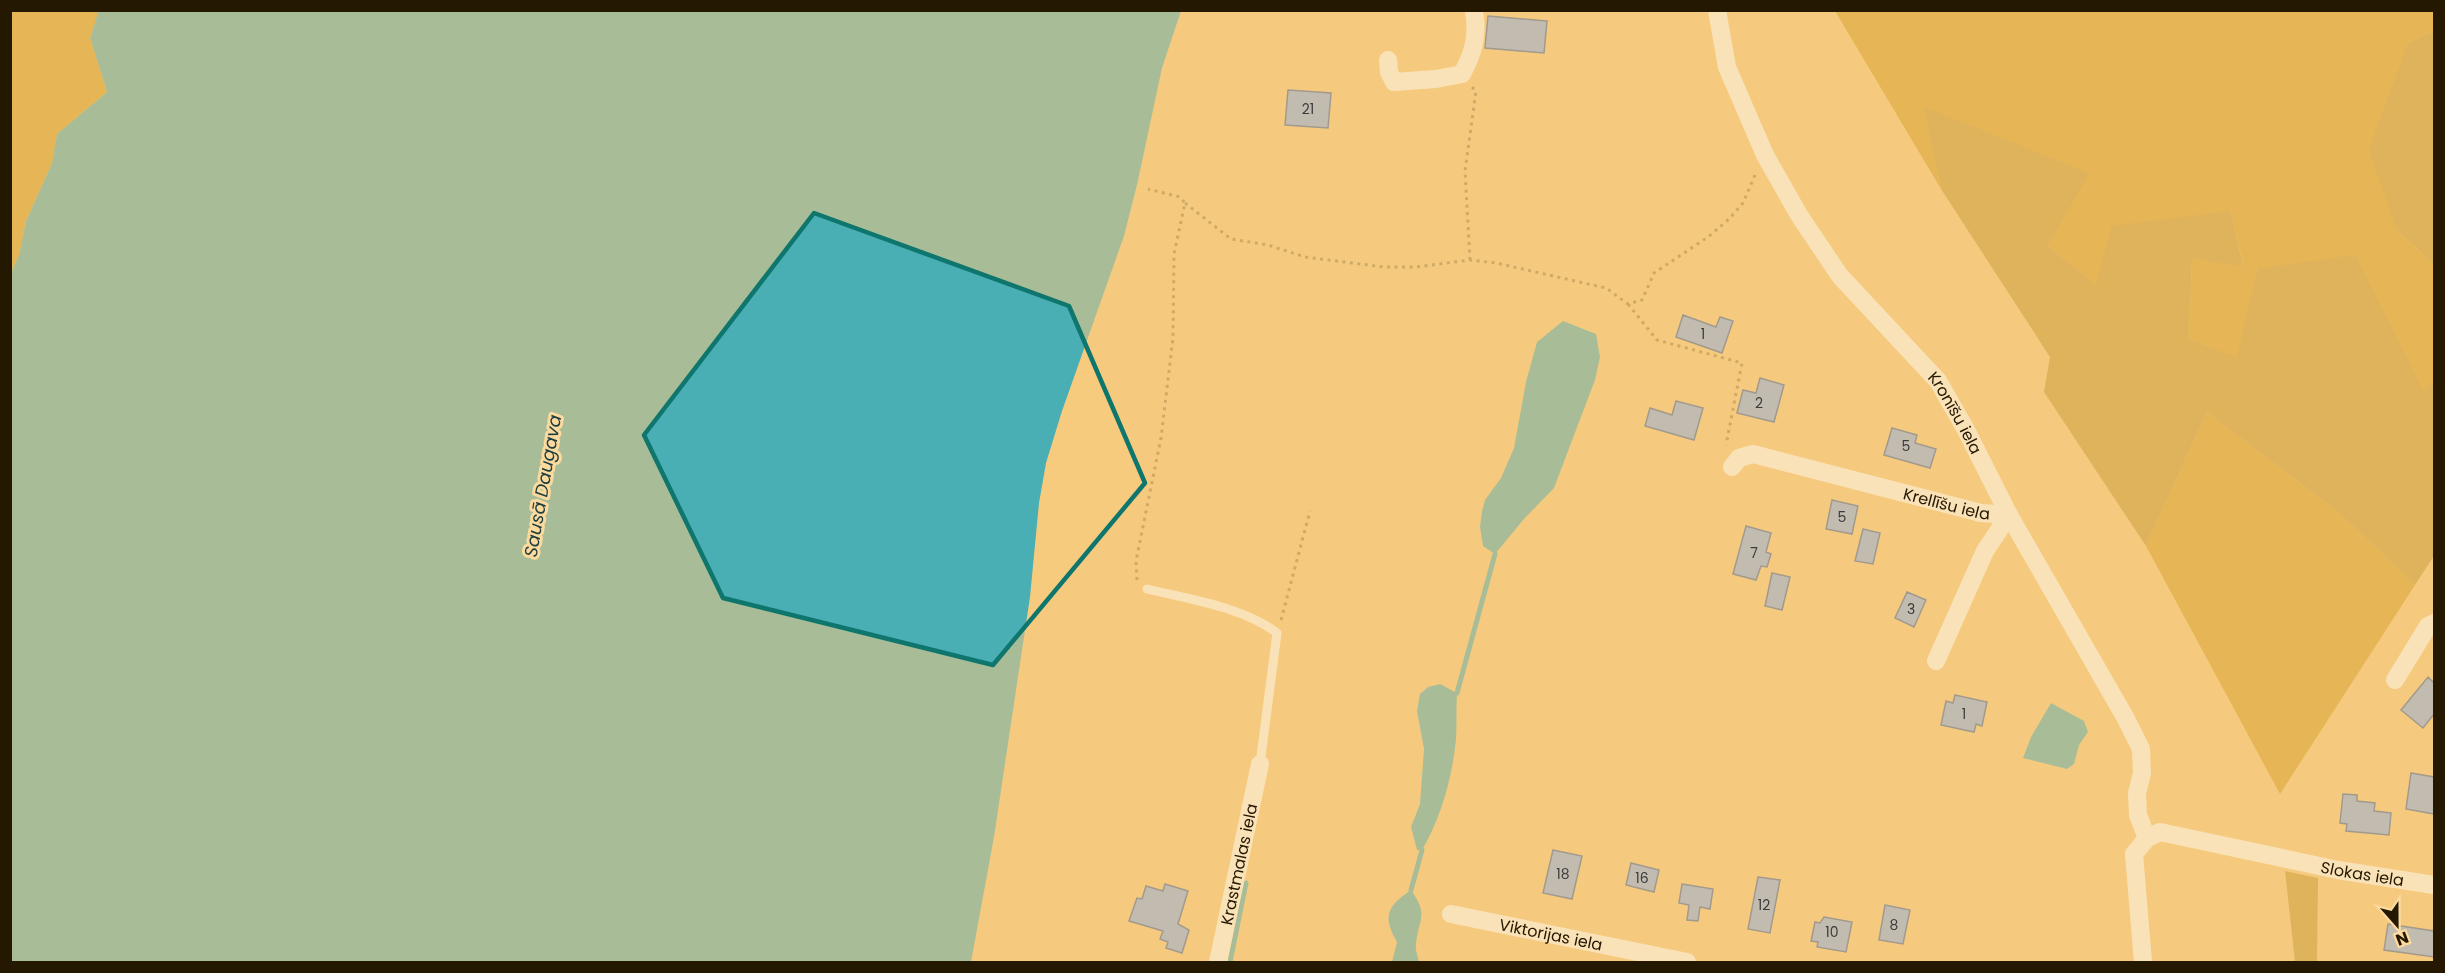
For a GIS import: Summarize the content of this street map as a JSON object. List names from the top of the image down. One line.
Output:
{"streets":{"street":["Kronīšu iela","Krellīšu iela","Krastmalas iela","Slokas iela","Viktorijas iela"]},"crossings":[["Kronīšu iela","Krellīšu iela"],["Kronīšu iela","Slokas iela"]],"water":["Sausā Daugava"],"house_numbers":["21","1","2","5","5","7","3","1","18","16","12","8","10"],"north":"bottom"}
